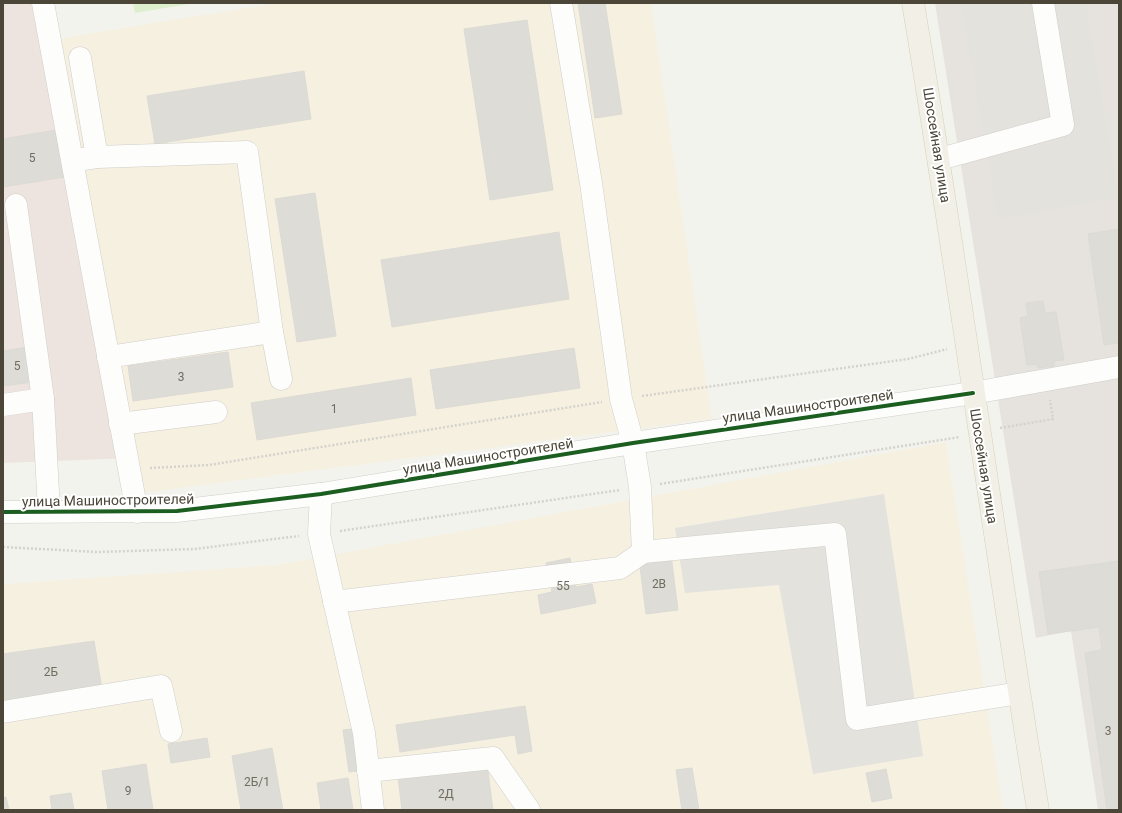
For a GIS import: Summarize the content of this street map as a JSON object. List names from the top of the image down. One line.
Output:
{"streets":{"main road":["Шоссейная улица"],"street":["улица Машиностроителей"]},"crossings":[["Шоссейная улица","улица Машиностроителей"]],"house_numbers":["5","5","3","1","2В","55","2Б","3","2Б/1","9","2Д"]}
